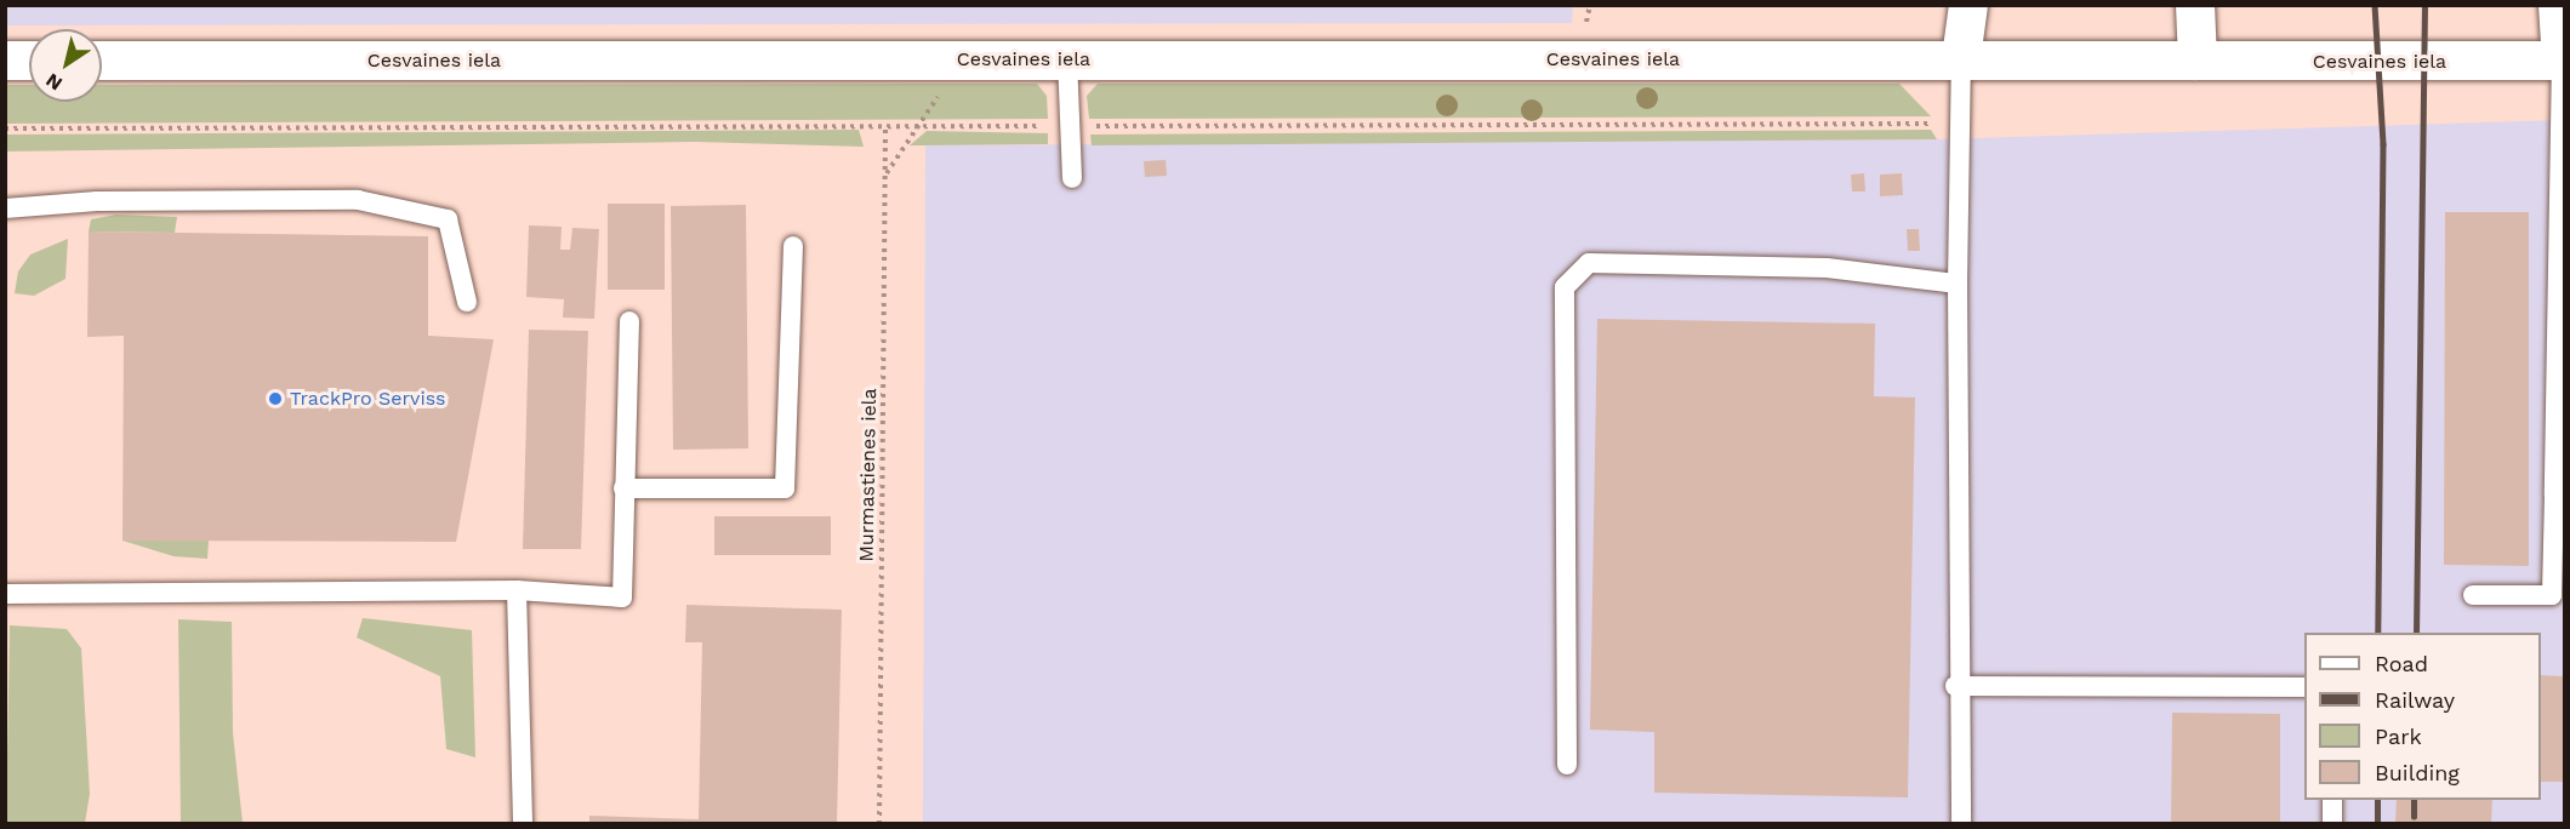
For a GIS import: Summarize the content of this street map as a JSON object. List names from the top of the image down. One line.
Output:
{"streets":{"street":["Cesvaines iela"],"path":["Murmastienes iela"]},"places":["TrackPro Serviss"],"legend":["Road","Railway","Park","Building"],"north":"bottom left"}
